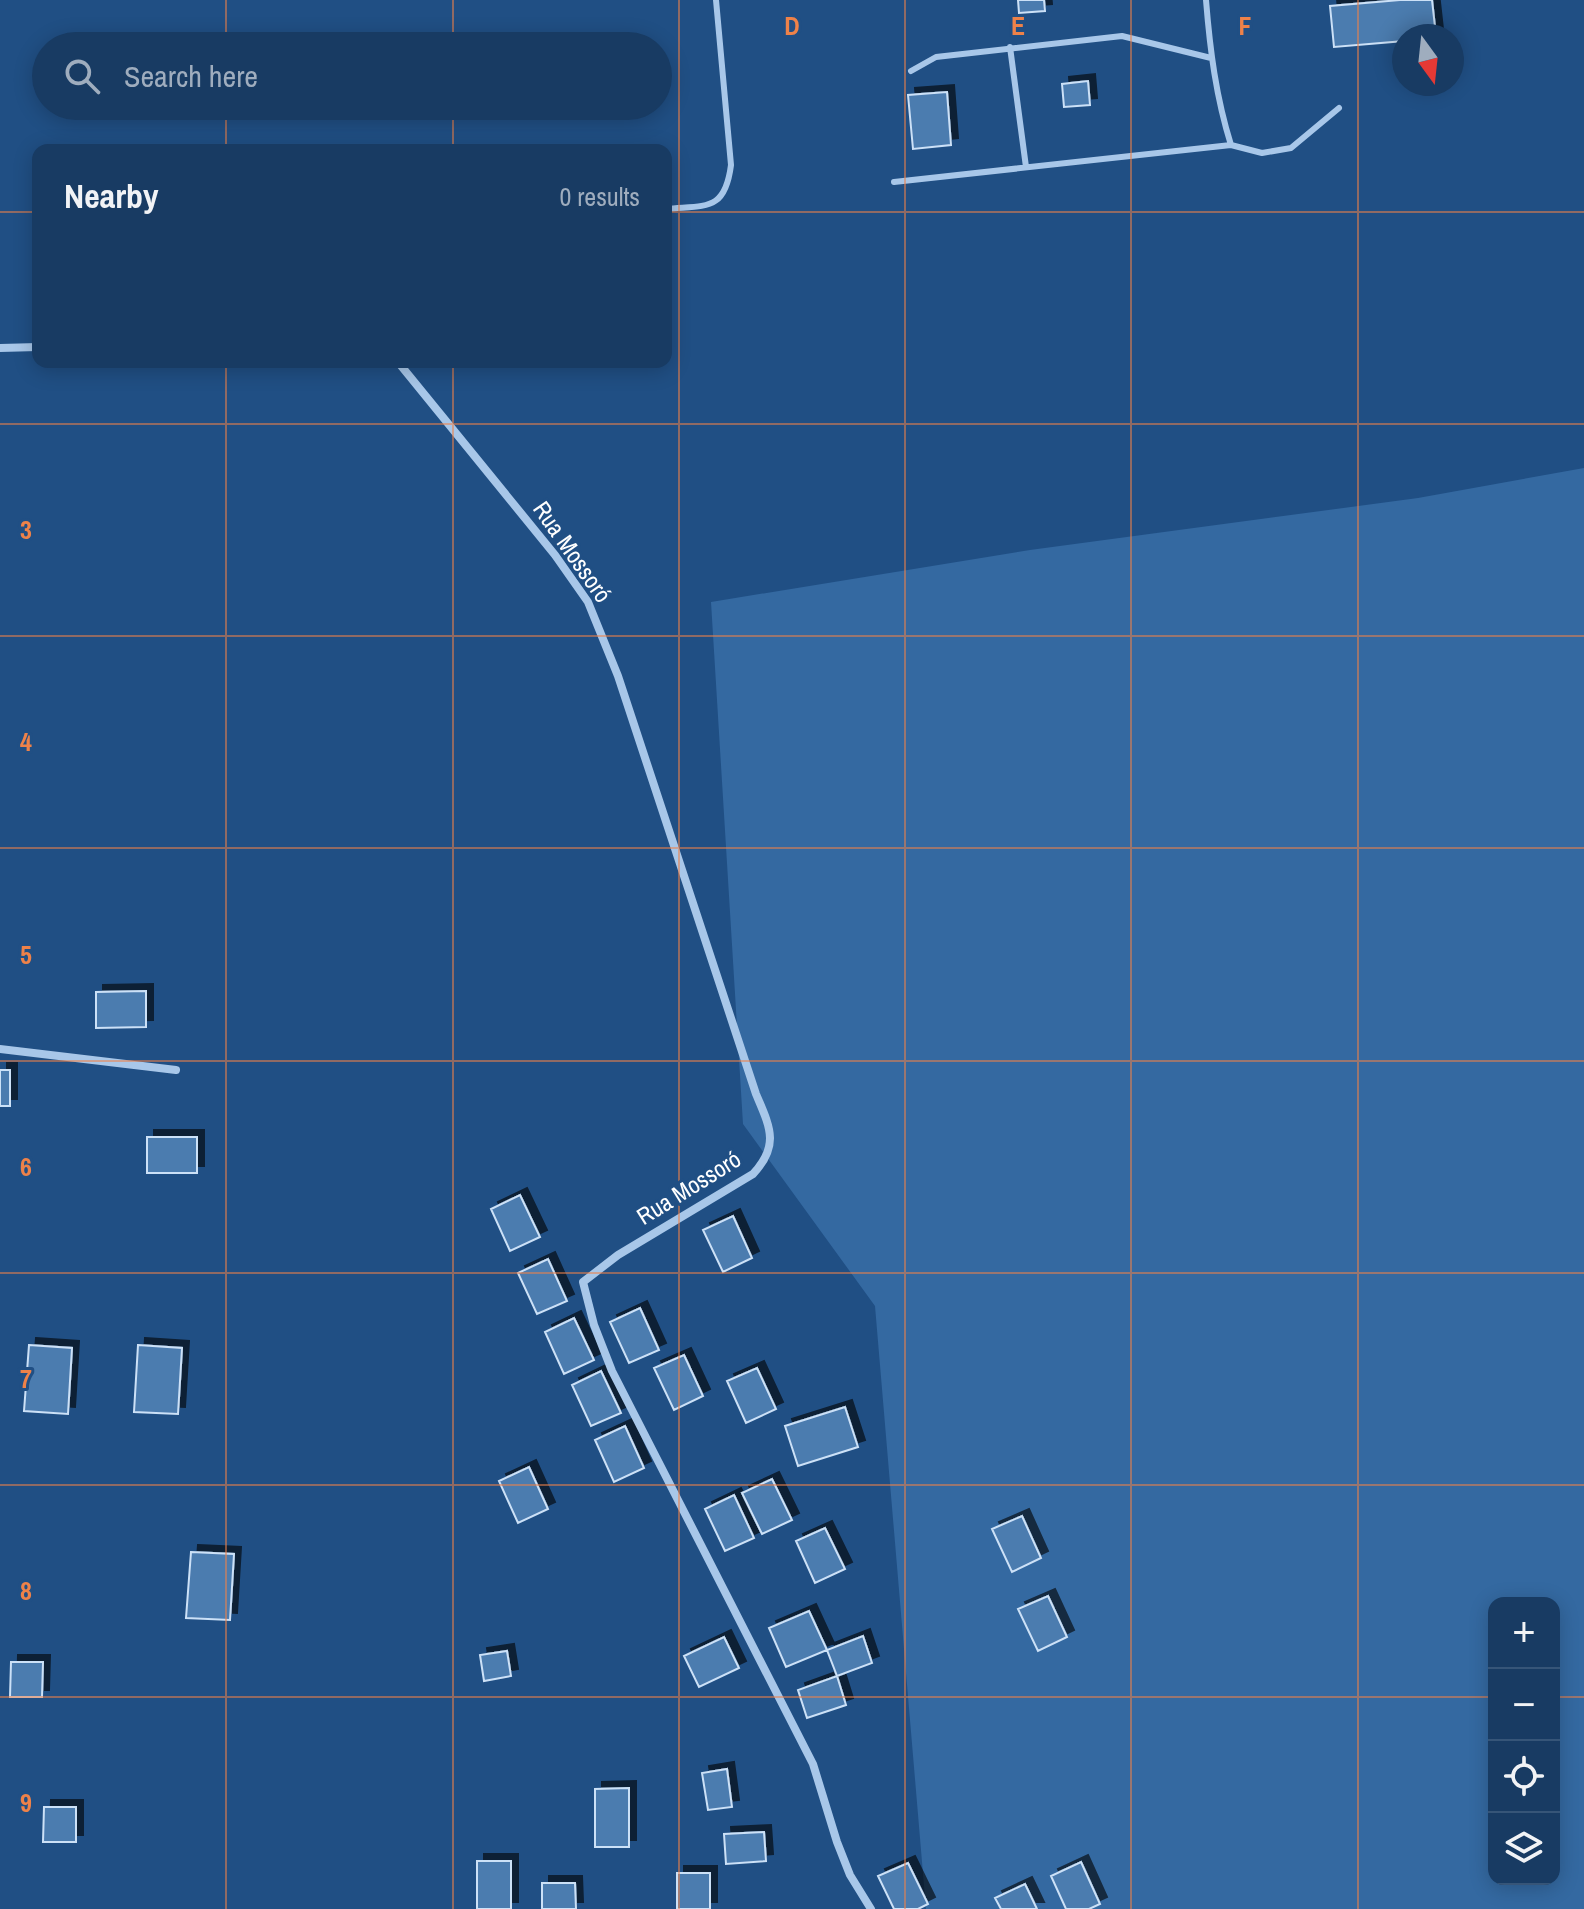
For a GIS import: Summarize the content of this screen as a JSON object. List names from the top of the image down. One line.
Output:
{"streets":{"street":["Rua Mossoró"]},"north":"bottom","page":{"search":"Search here","heading":["Nearby","0 results"],"map_buttons":["+","−"]},"grid":{"columns":["D","E","F"],"rows":["3","4","5","6","7","8","9"]}}
